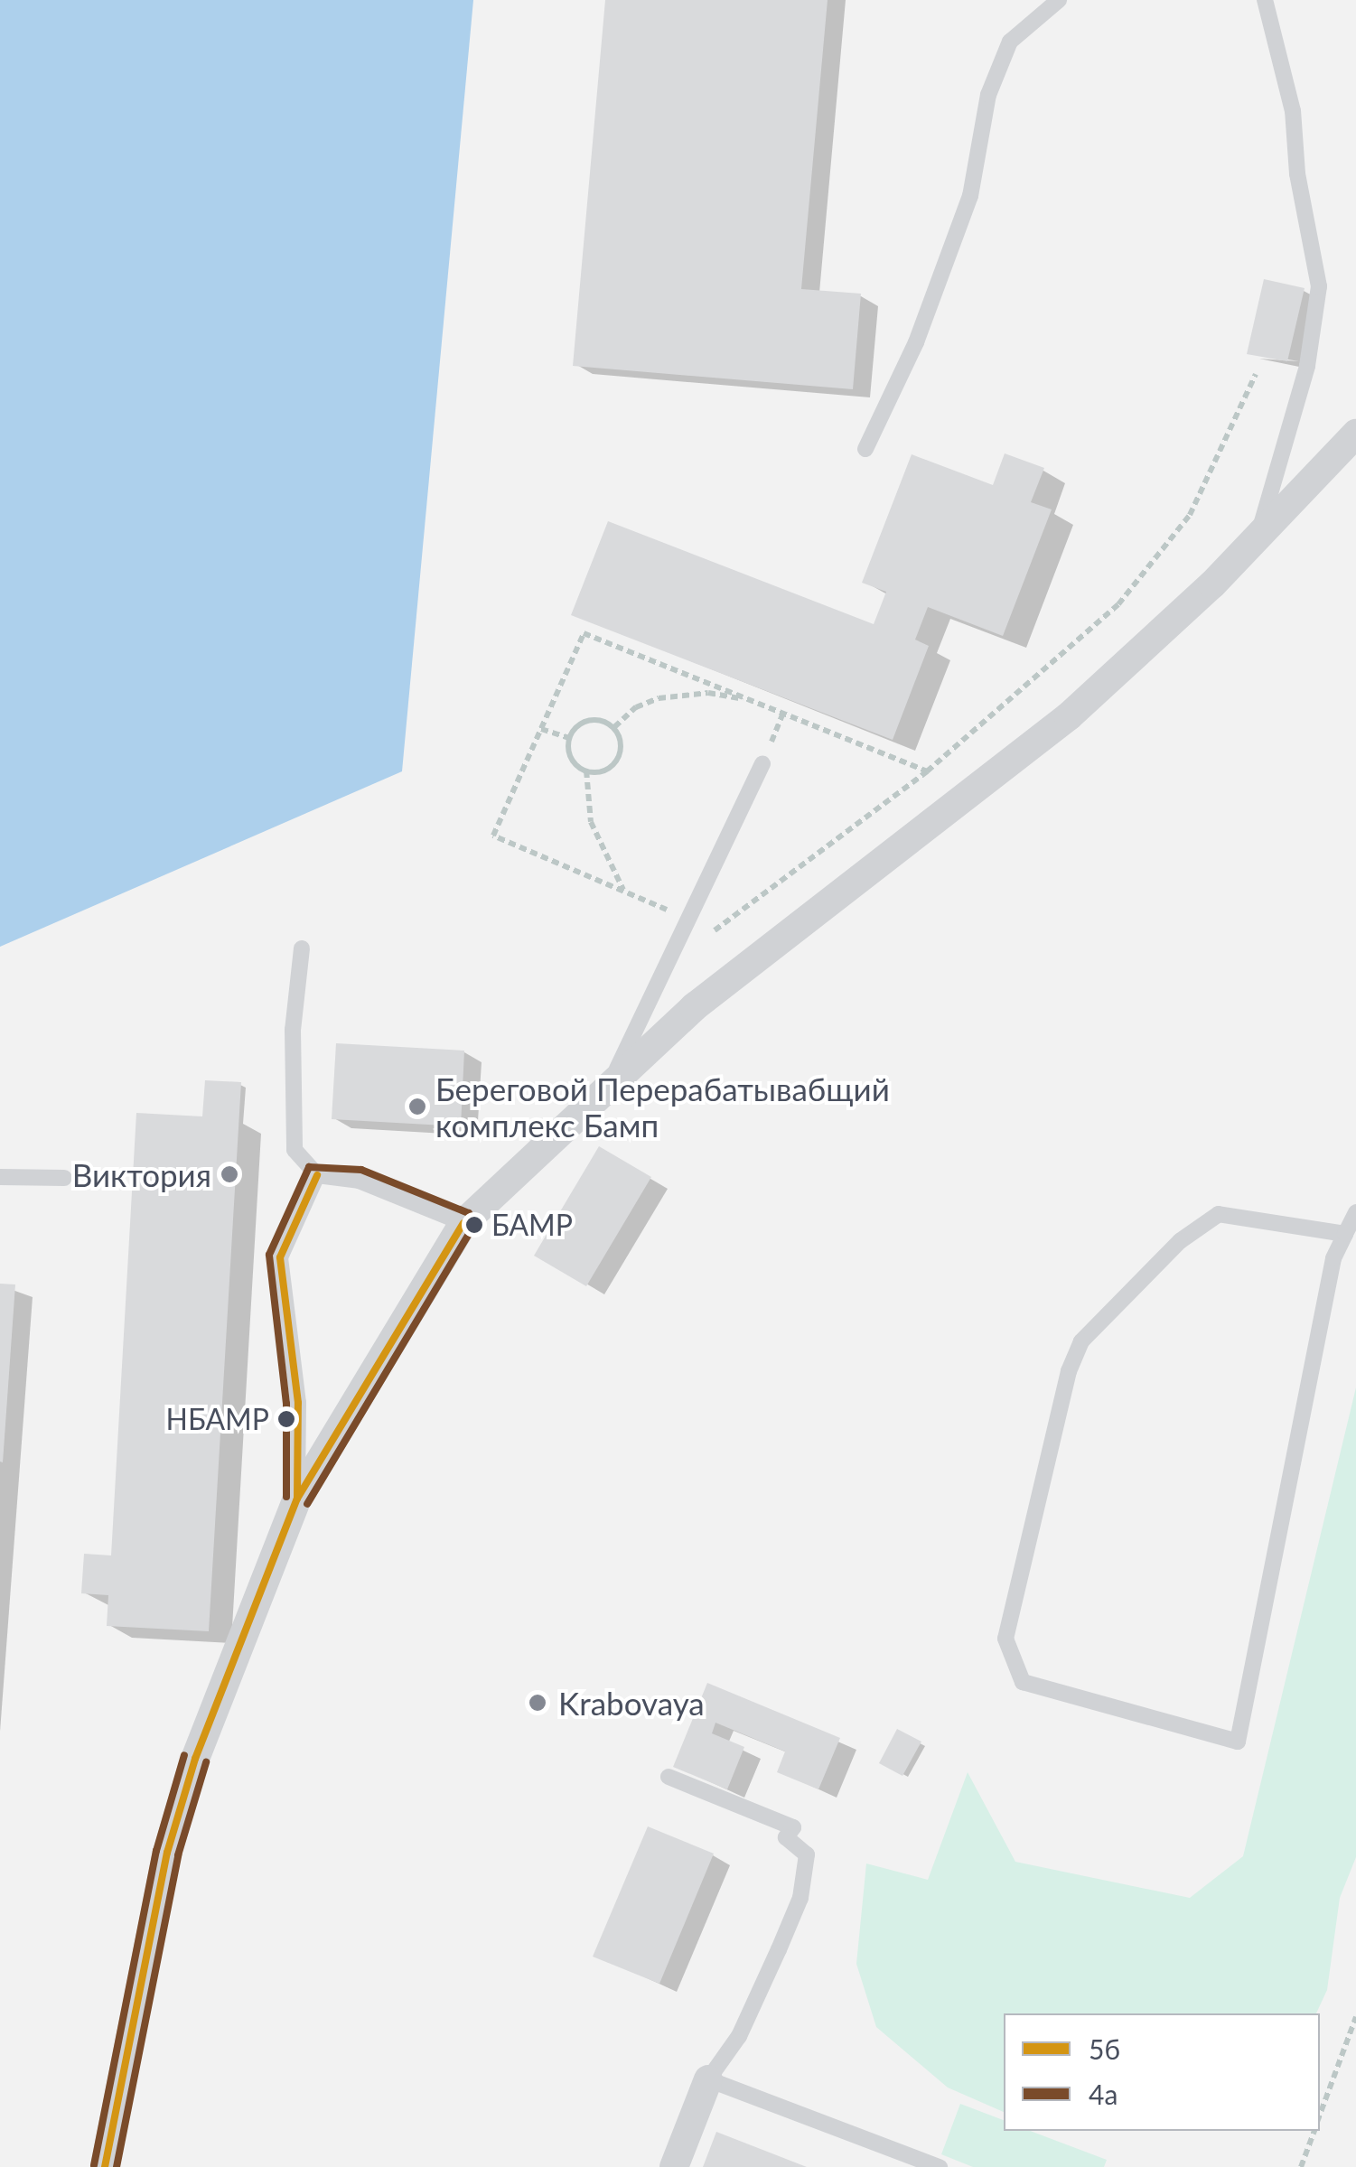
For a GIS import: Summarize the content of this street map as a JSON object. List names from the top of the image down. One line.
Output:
{"places":["Береговой Перерабатывабщий комплекс Бамп","Виктория","БАМР","НБАМР","Krabovaya"],"lines":["transit line 4а","transit line 5б"],"legend":["5б","4а"]}
